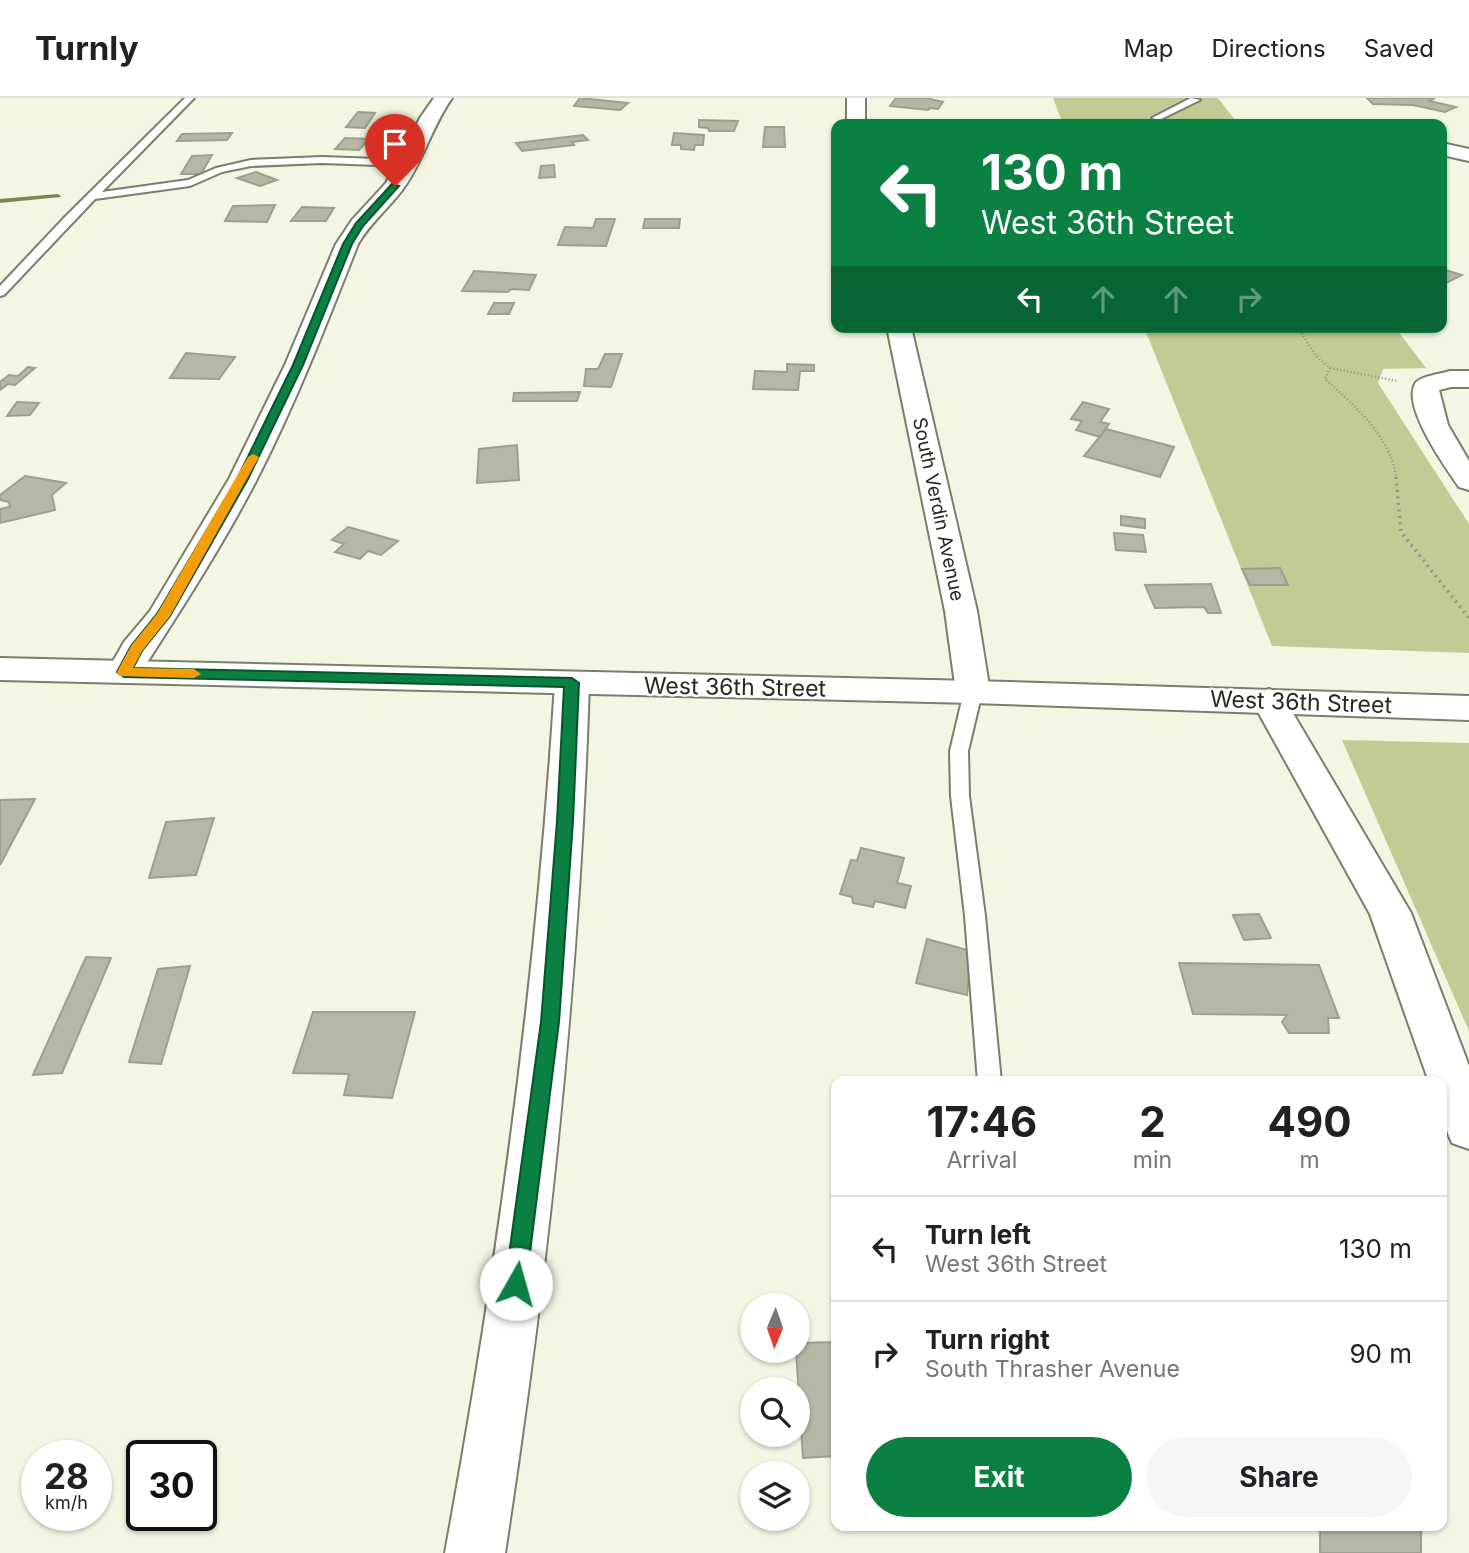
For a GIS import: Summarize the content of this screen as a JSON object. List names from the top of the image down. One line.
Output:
{"streets":{"street":["South Verdin Avenue","West 36th Street"]},"crossings":[["South Verdin Avenue","West 36th Street"]],"north":"bottom","page":{"header":"Turnly","nav":["Map","Directions","Saved"],"turn":["130 m","West 36th Street"],"eta":["17:46","Arrival","2","min","490","m"],"list":[{"name":"Turn left","note":"West 36th Street","value":"130 m"},{"name":"Turn right","note":"South Thrasher Avenue","value":"90 m"}],"buttons":["Exit","Share"],"speed":"28 km/h","limit":"30"}}
